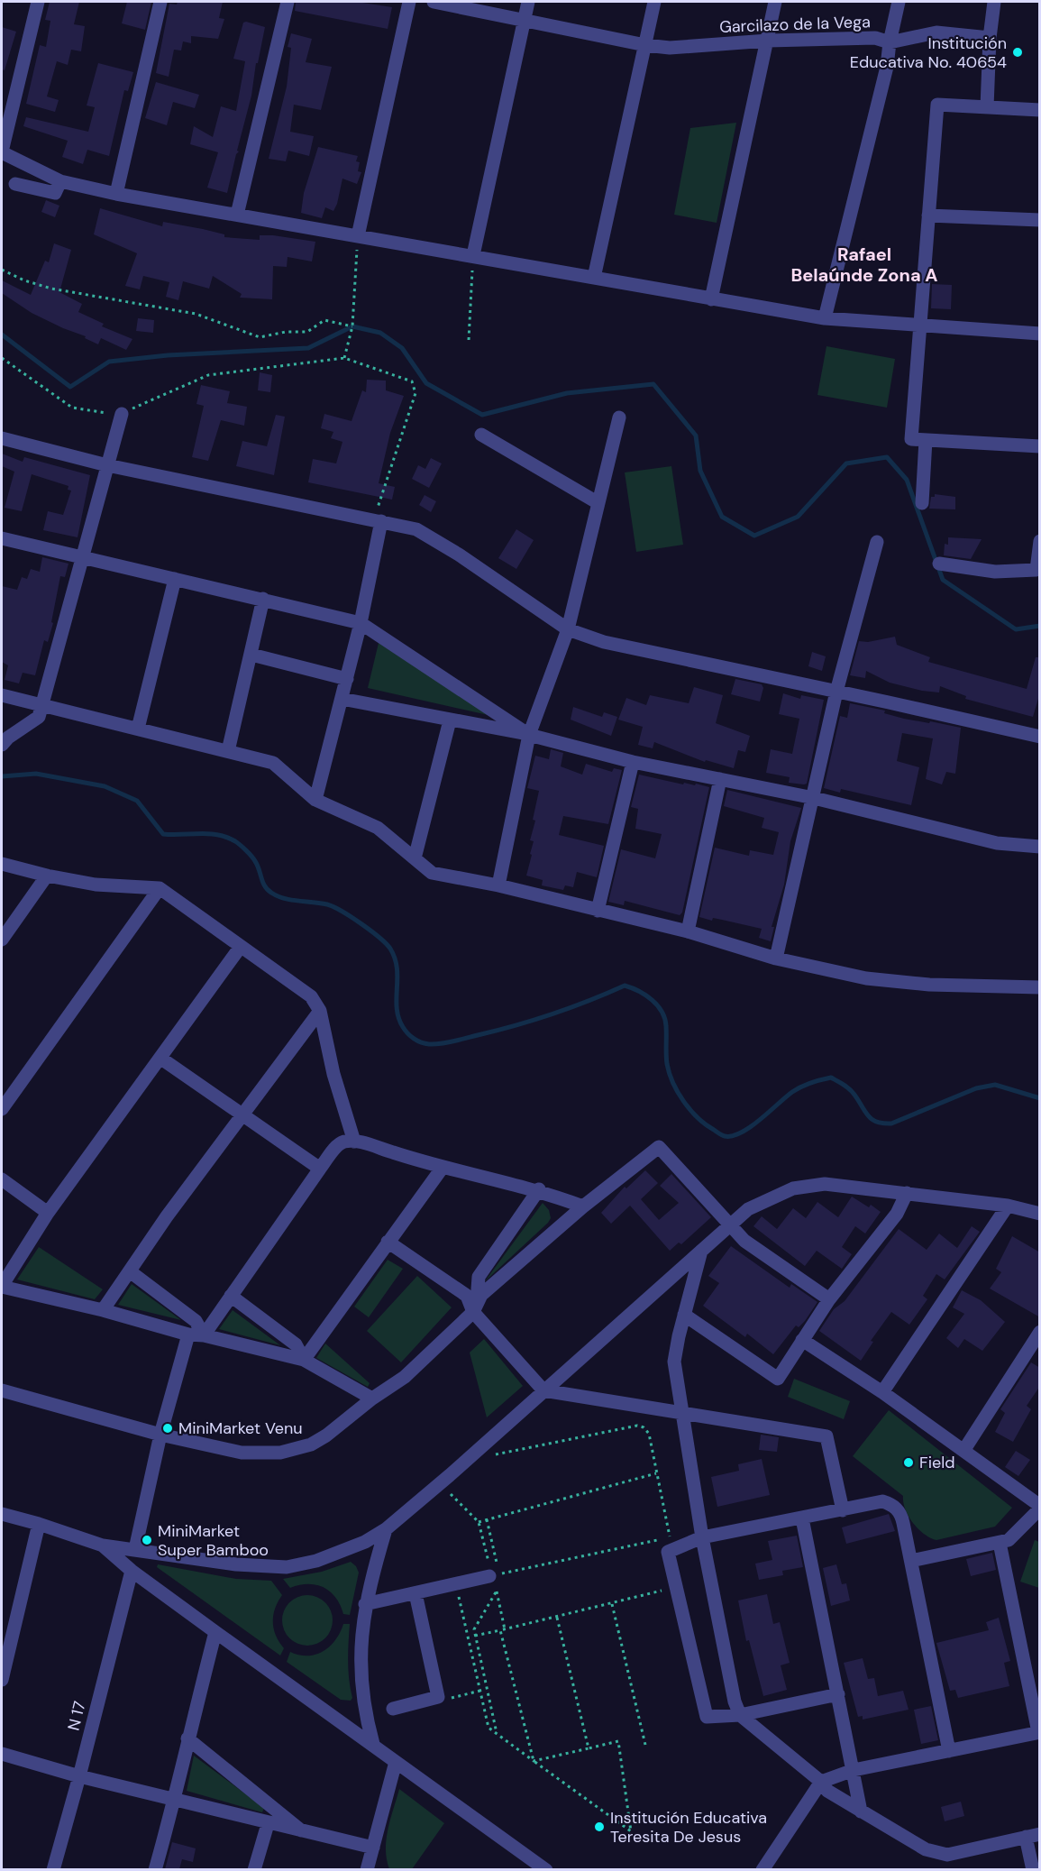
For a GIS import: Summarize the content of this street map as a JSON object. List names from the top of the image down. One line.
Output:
{"streets":{"street":["Garcilazo de la Vega","N 17"]},"districts":["Rafael Belaúnde Zona A"],"places":["Institución Educativa No. 40654","MiniMarket Venu","Field","MiniMarket Super Bamboo","Institución Educativa Teresita De Jesus"]}
